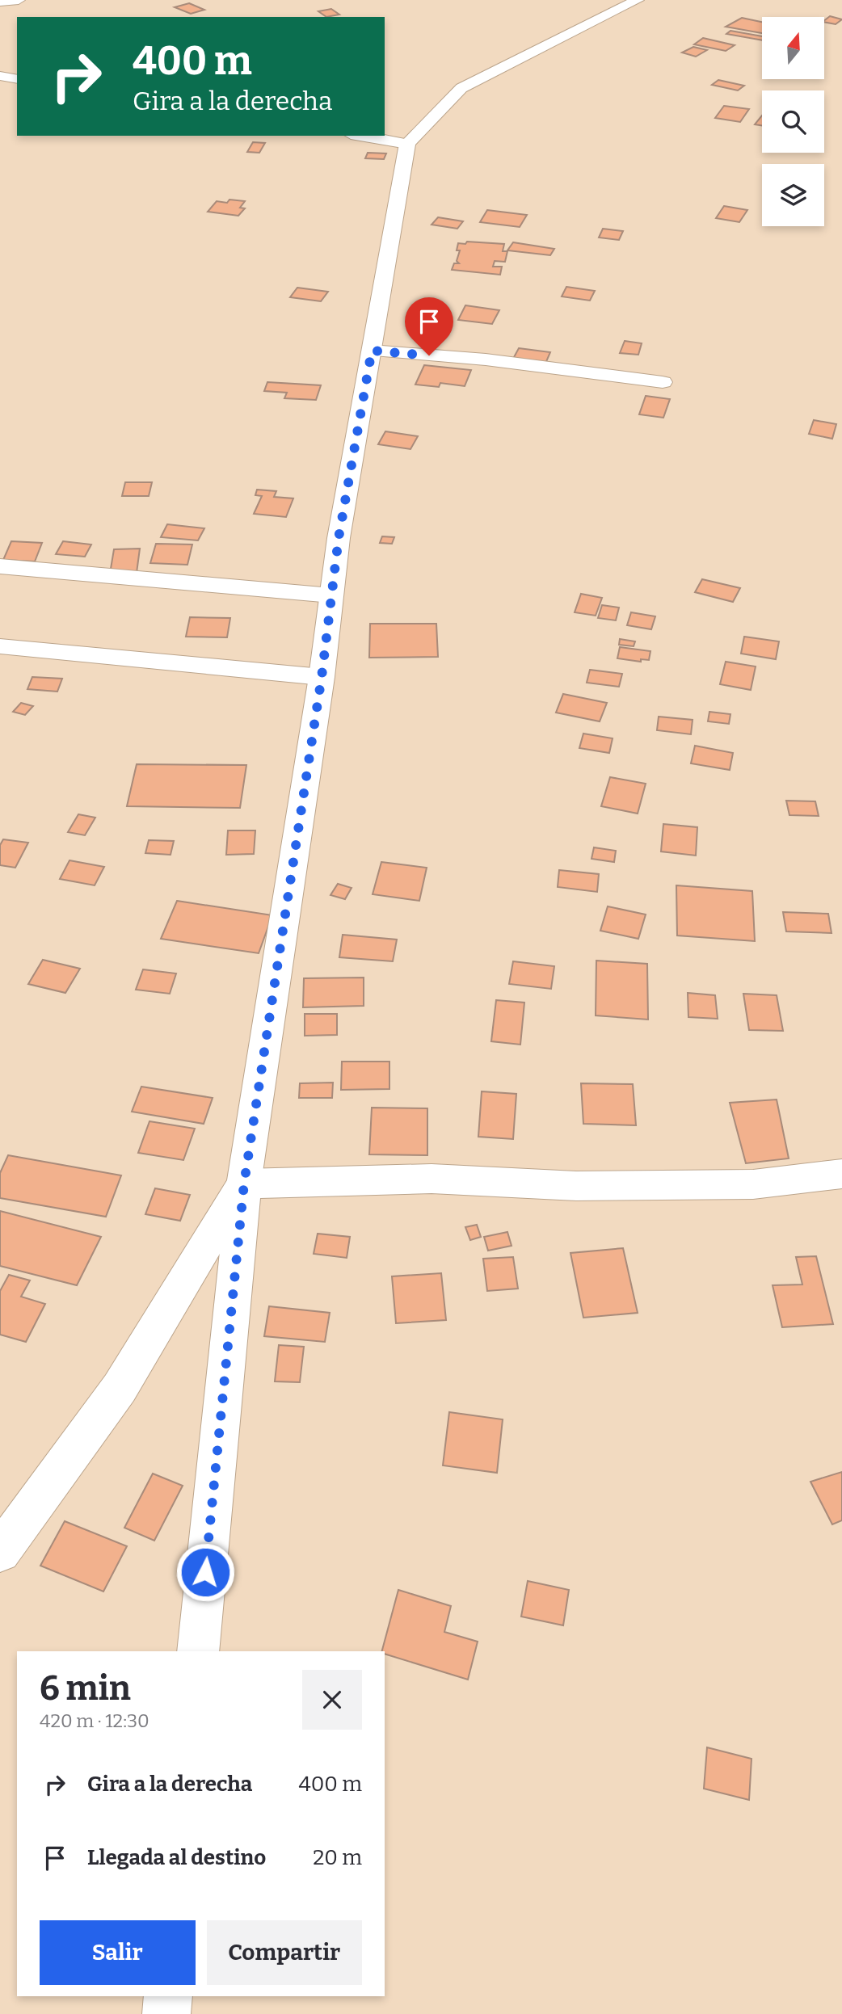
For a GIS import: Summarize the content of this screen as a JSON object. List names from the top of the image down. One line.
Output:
{"north":"top","page":{"turn":["400 m","Gira a la derecha"],"heading":["6 min","420 m · 12:30"],"list":[{"name":"Gira a la derecha","value":"400 m"},{"name":"Llegada al destino","value":"20 m"}],"buttons":["Salir","Compartir"]}}
